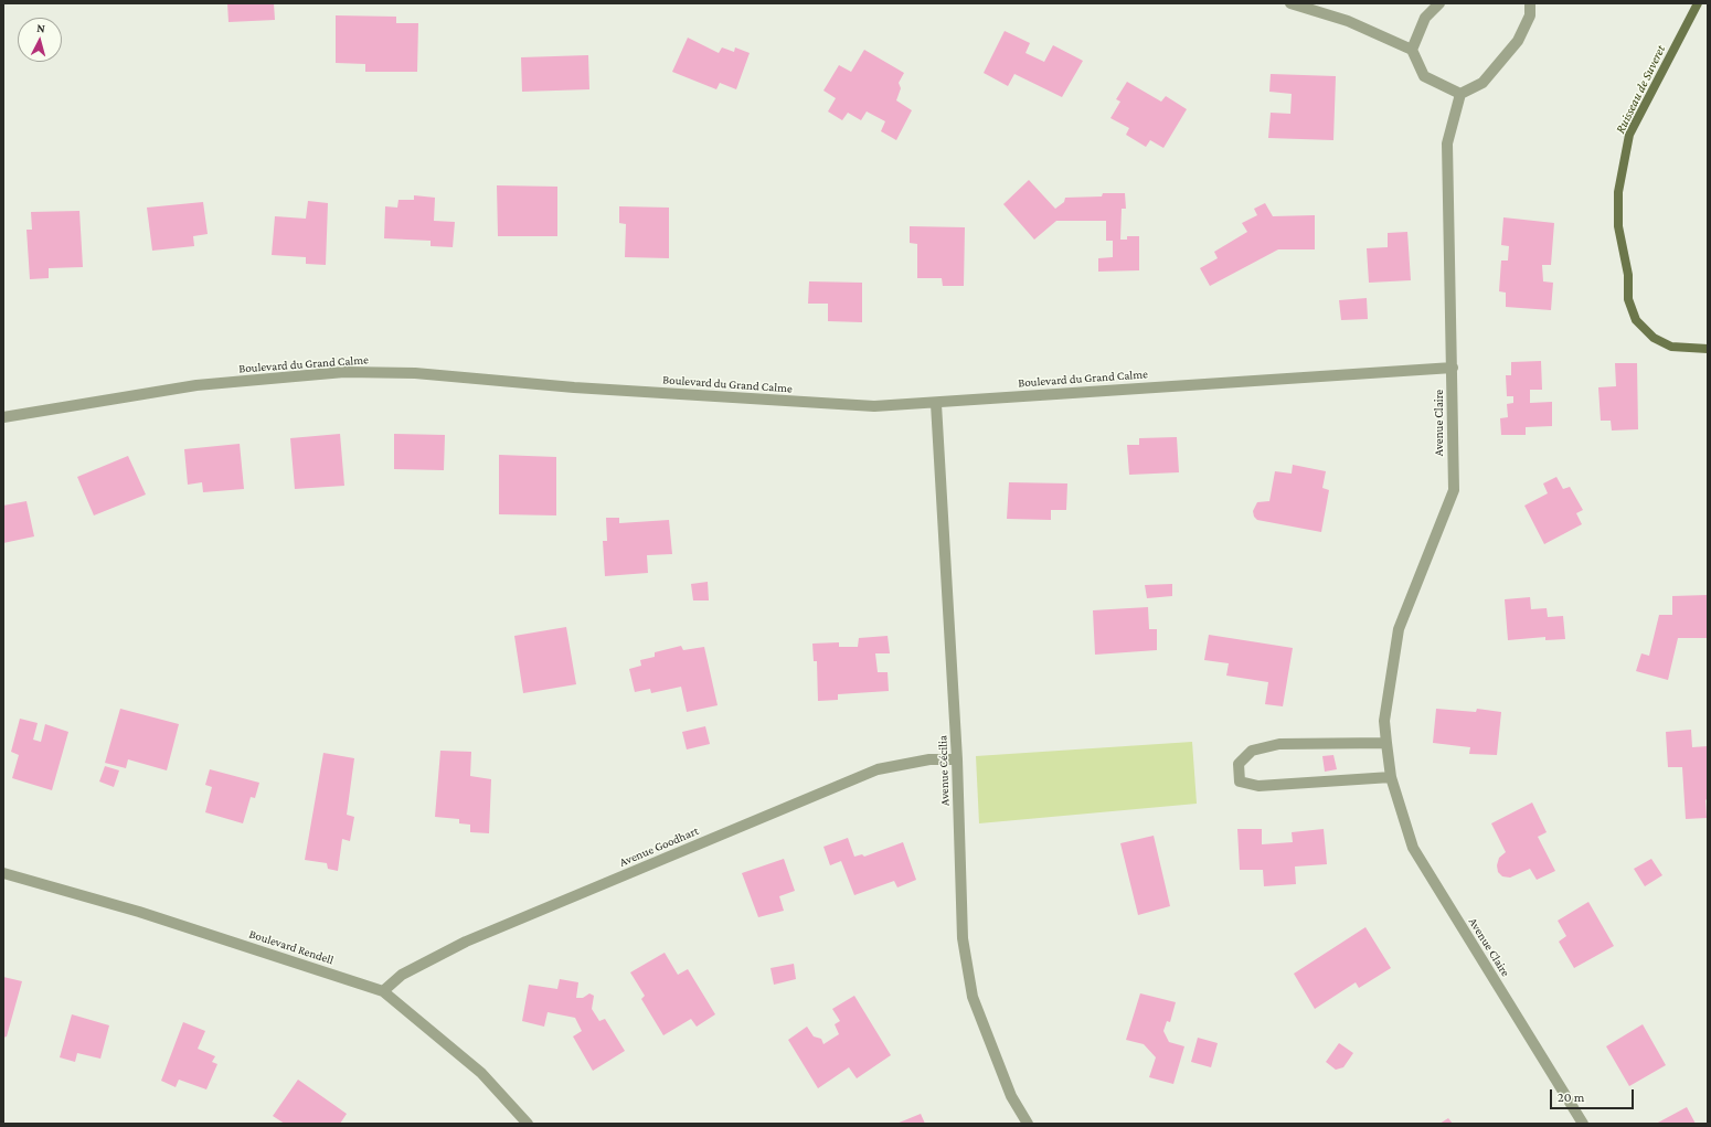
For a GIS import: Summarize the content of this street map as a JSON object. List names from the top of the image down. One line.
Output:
{"streets":{"street":["Boulevard du Grand Calme","Avenue Claire","Avenue Cécilia","Avenue Goodhart","Boulevard Rendell"]},"crossings":[["Boulevard du Grand Calme","Avenue Claire"],["Boulevard du Grand Calme","Avenue Cécilia"],["Avenue Cécilia","Avenue Goodhart"],["Avenue Goodhart","Boulevard Rendell"]],"water":["Ruisseau de Suveret"],"scale_bar":"20 m","north":"top"}
